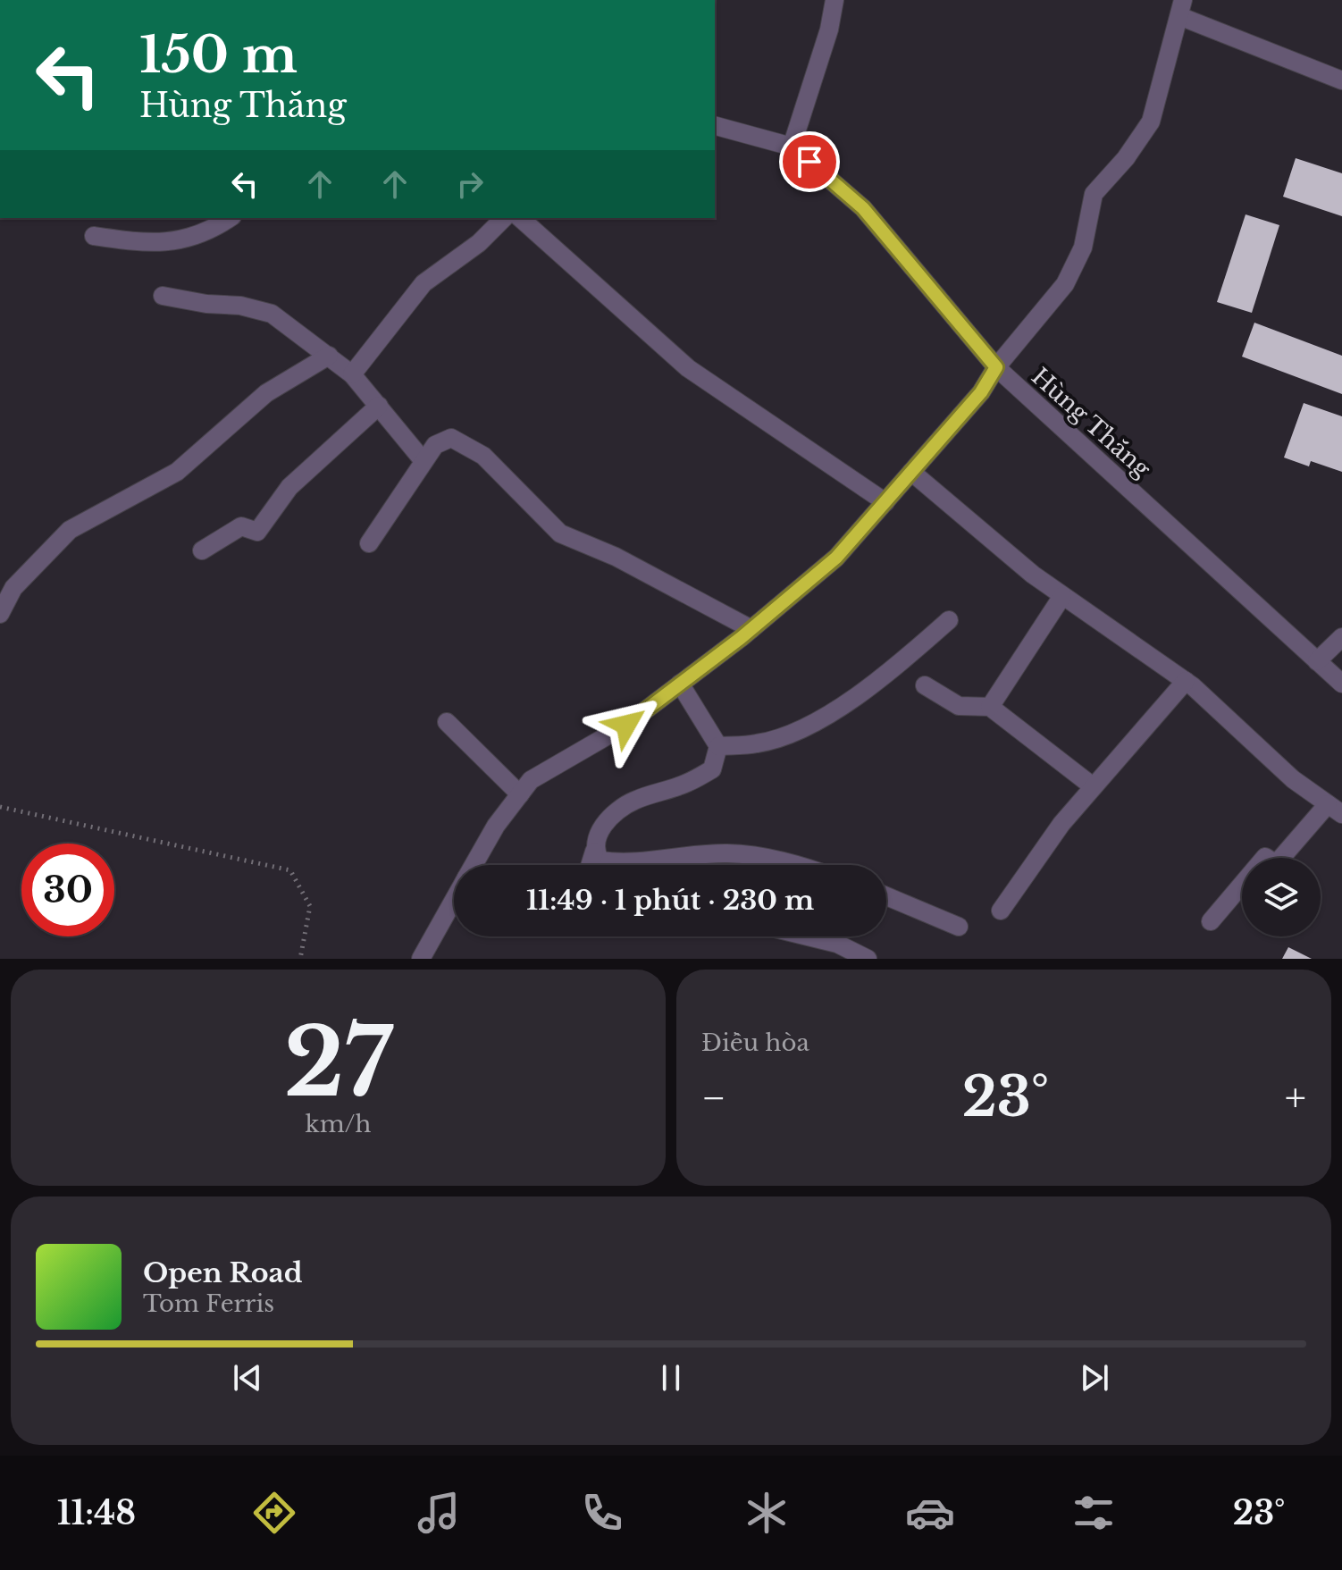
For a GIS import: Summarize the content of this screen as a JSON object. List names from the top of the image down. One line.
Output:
{"streets":{"street":["Hùng Thắng"]},"page":{"turn":["150 m","Hùng Thắng"],"limit":"30","trip":"11:49 · 1 phút · 230 m","tile":[["27","km/h"],"Điều hòa"],"heat":["−","23°","+"],"song":["Open Road","Tom Ferris"],"tabs":["11:48","23°"]}}
